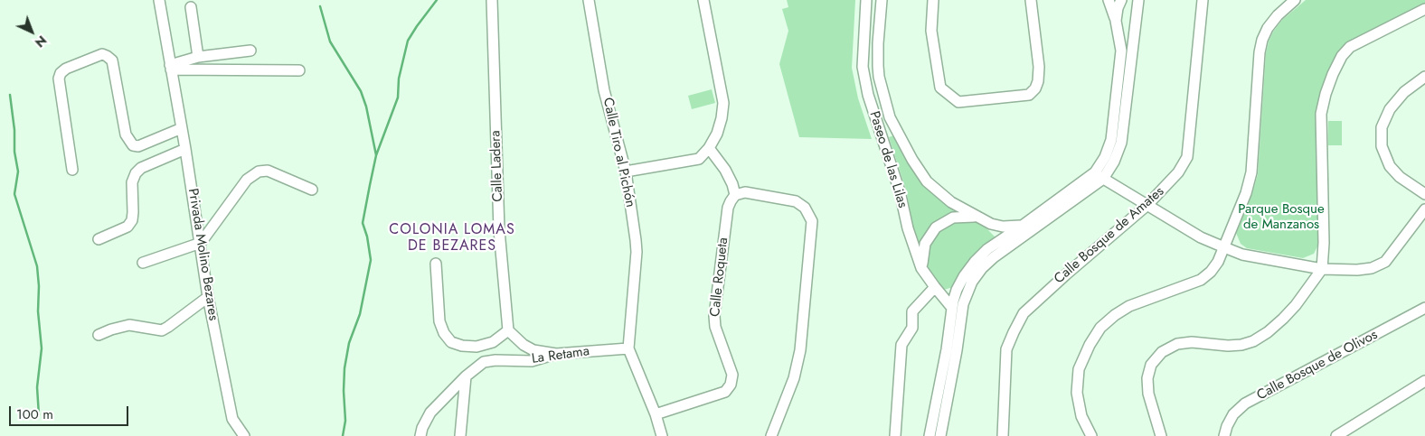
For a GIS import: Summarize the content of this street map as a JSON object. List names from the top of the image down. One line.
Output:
{"streets":{"street":["Calle Tiro al Pichón","Paseo de las Lilas","Calle Ladera","Calle Bosque de Amates","Privada Molino Bezares","Calle Roqueta","La Retama","Calle Bosque de Olivos"]},"crossings":[["Calle Tiro al Pichón","Calle Roqueta"],["Calle Tiro al Pichón","La Retama"]],"districts":["COLONIA LOMAS DE BEZARES"],"parks":["Parque Bosque de Manzanos"],"scale_bar":"100 m","north":"bottom right"}
